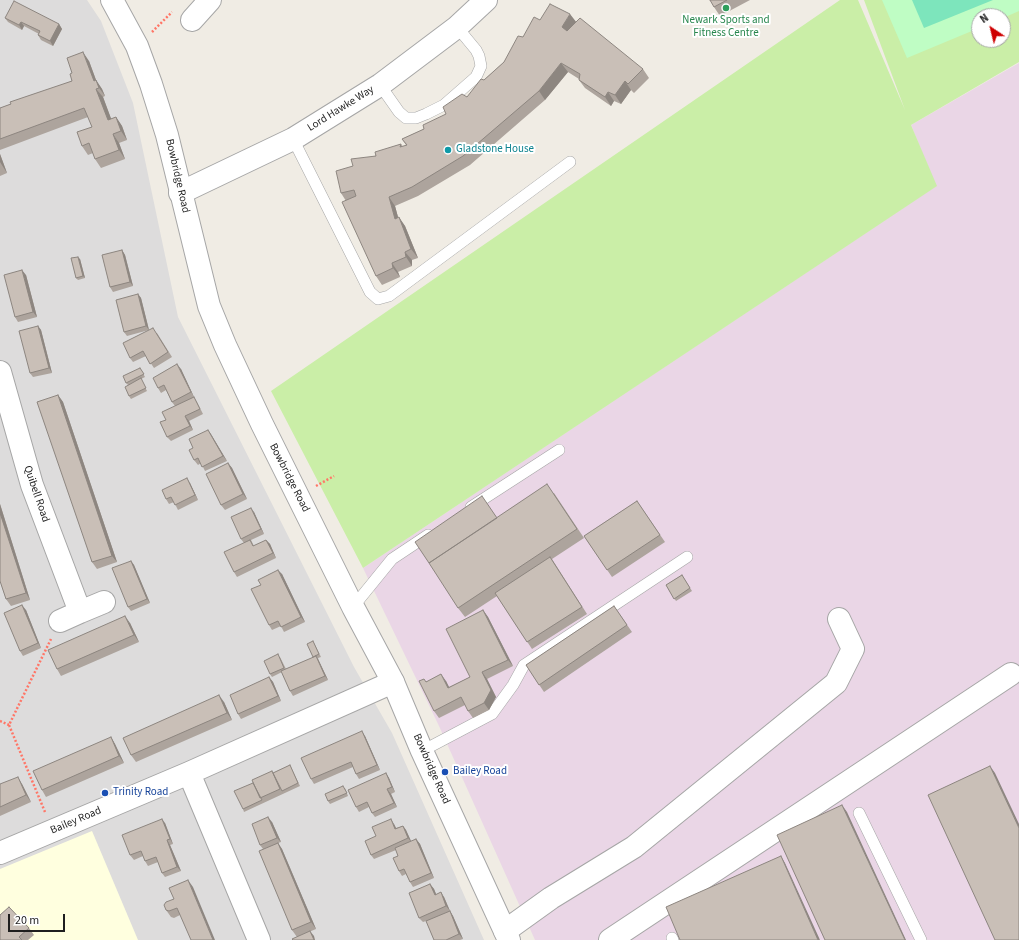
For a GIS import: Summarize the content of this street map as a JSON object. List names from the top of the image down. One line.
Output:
{"streets":{"street":["Lord Hawke Way","Bowbridge Road","Quibell Road","Bailey Road"]},"crossings":[["Lord Hawke Way","Bowbridge Road"],["Bowbridge Road","Bailey Road"]],"places":["Newark Sports and Fitness Centre","Gladstone House","Bailey Road","Trinity Road"],"scale_bar":"20 m","north":"top left"}
